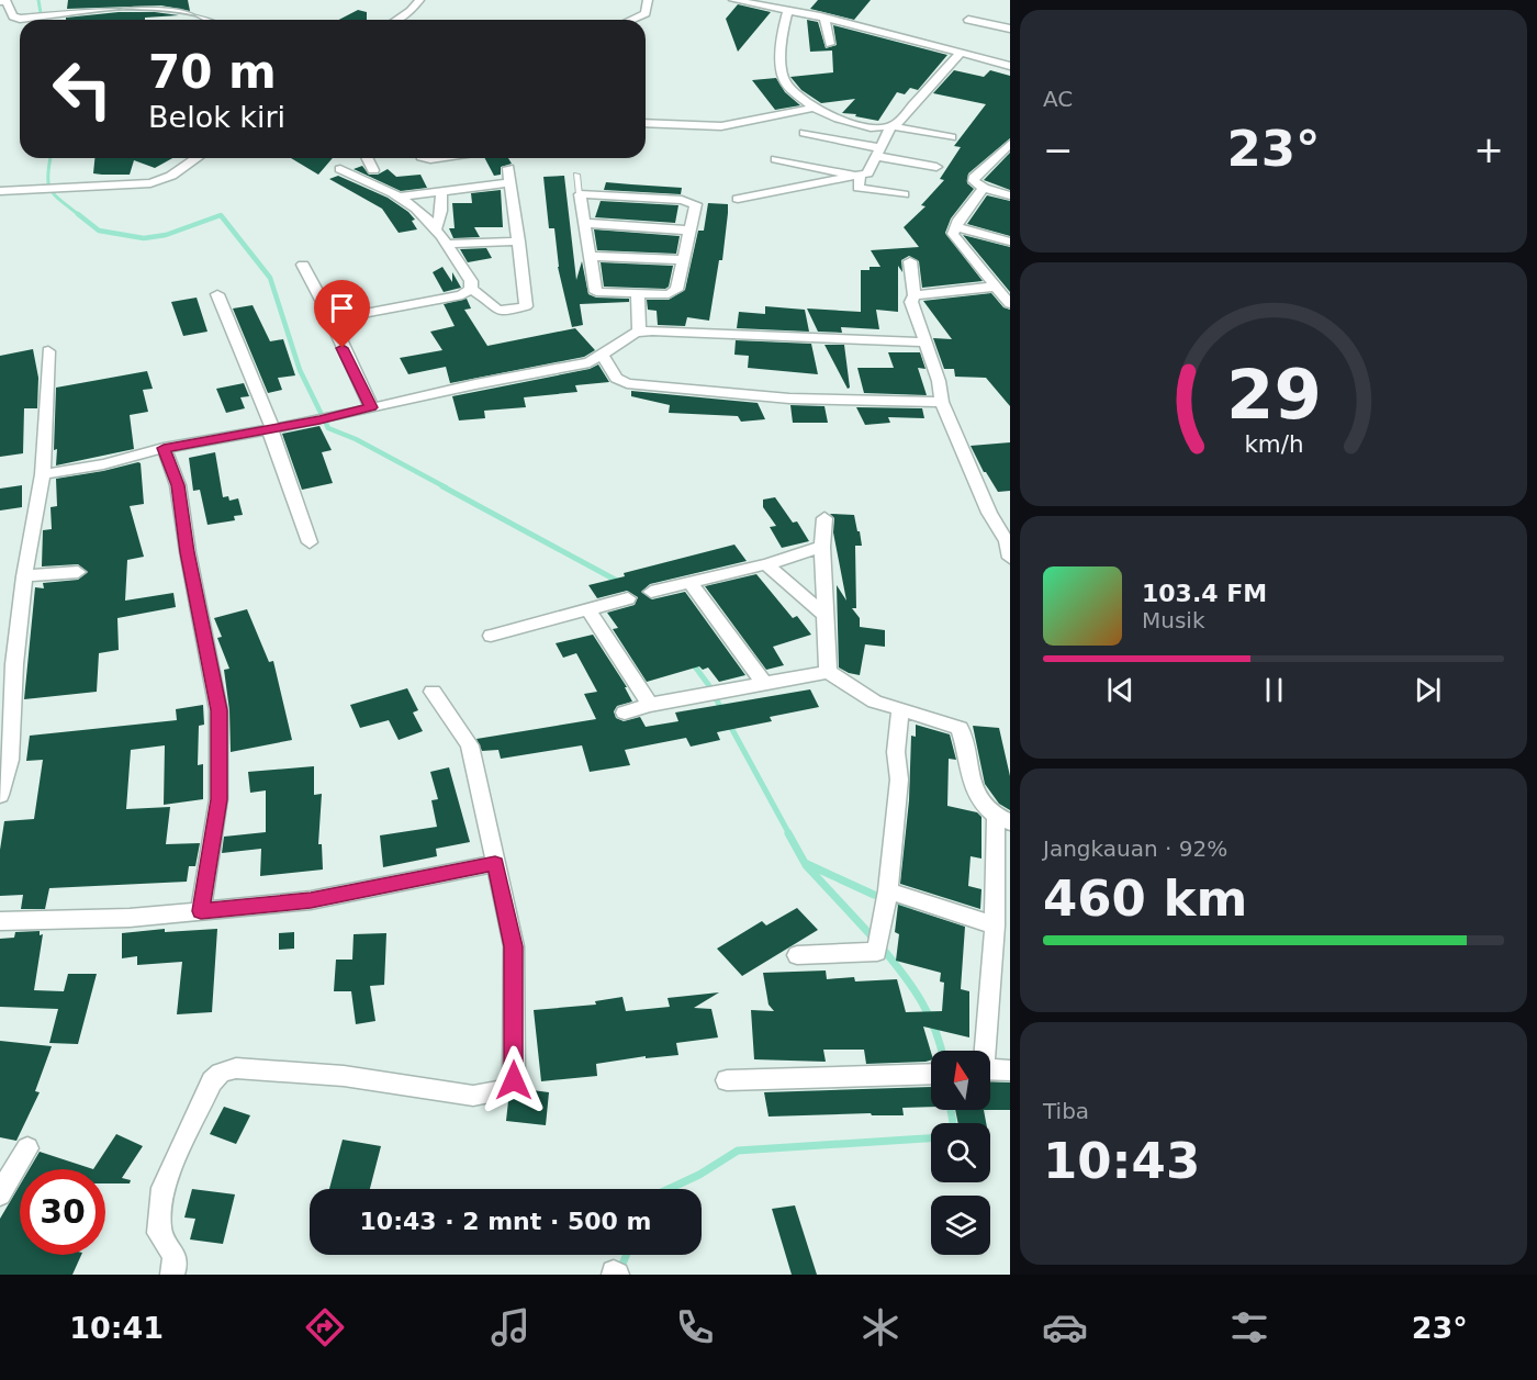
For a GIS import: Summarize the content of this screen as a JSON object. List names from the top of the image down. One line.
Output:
{"north":"top","page":{"tile":["AC",["Jangkauan · 92%","460 km"],["Tiba","10:43"]],"turn":["70 m","Belok kiri"],"heat":["−","23°","+"],"song":["103.4 FM","Musik"],"limit":"30","trip":"10:43 · 2 mnt · 500 m","tabs":["10:41","23°"],"gauge":["29","km/h"]}}
